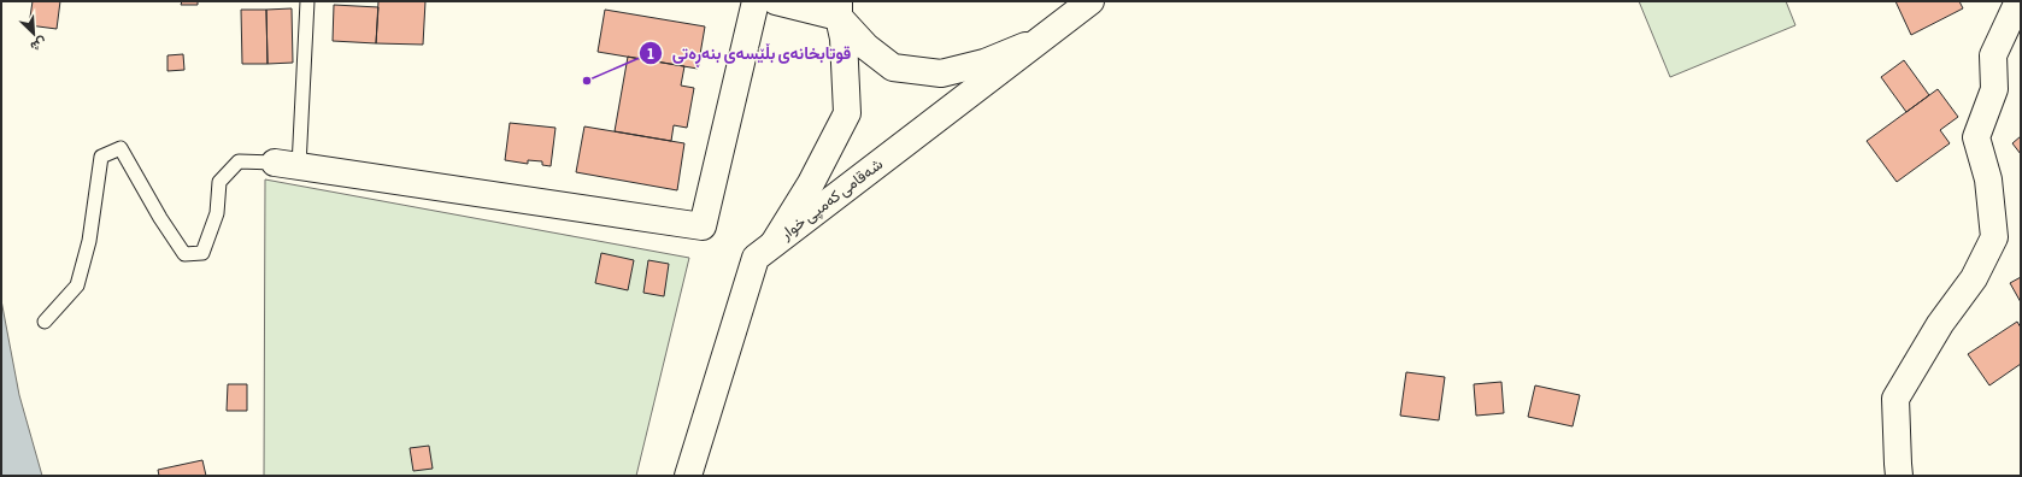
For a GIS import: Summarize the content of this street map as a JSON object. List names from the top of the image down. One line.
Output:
{"streets":{"street":["شەقامی کەمپی خوار"]},"places":["قوتابخانەی بڵێسەی بنەڕەتی"],"north":"bottom right"}
